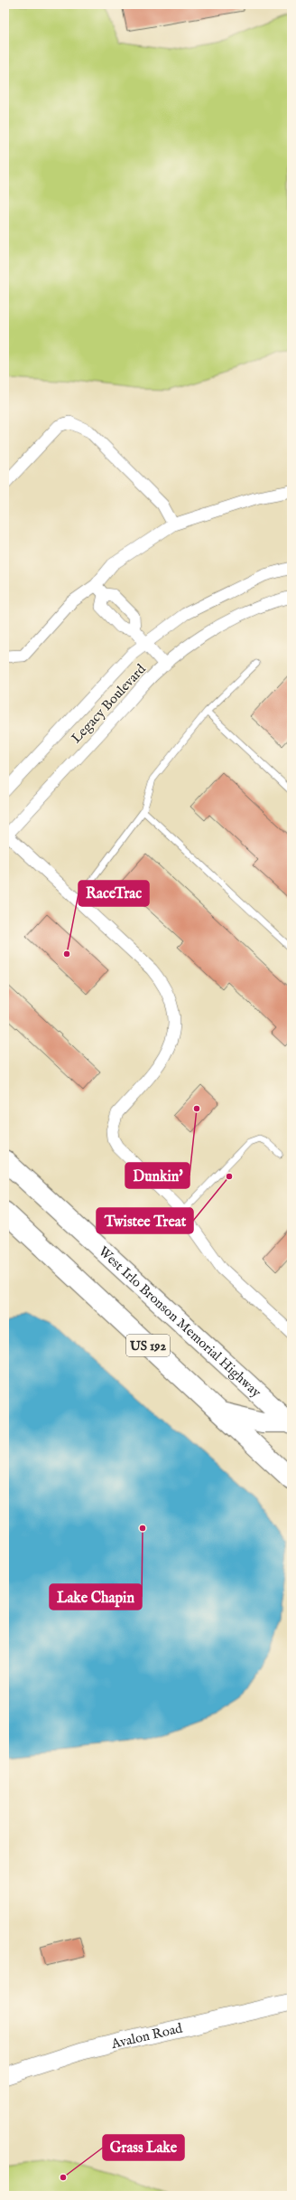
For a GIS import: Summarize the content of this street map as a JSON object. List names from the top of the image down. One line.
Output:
{"streets":{"highway":["West Irlo Bronson Memorial Highway","US 192"],"main road":["Avalon Road"],"street":["Legacy Boulevard"]},"places":["RaceTrac","Dunkin'","Twistee Treat","Lake Chapin","Grass Lake"]}
